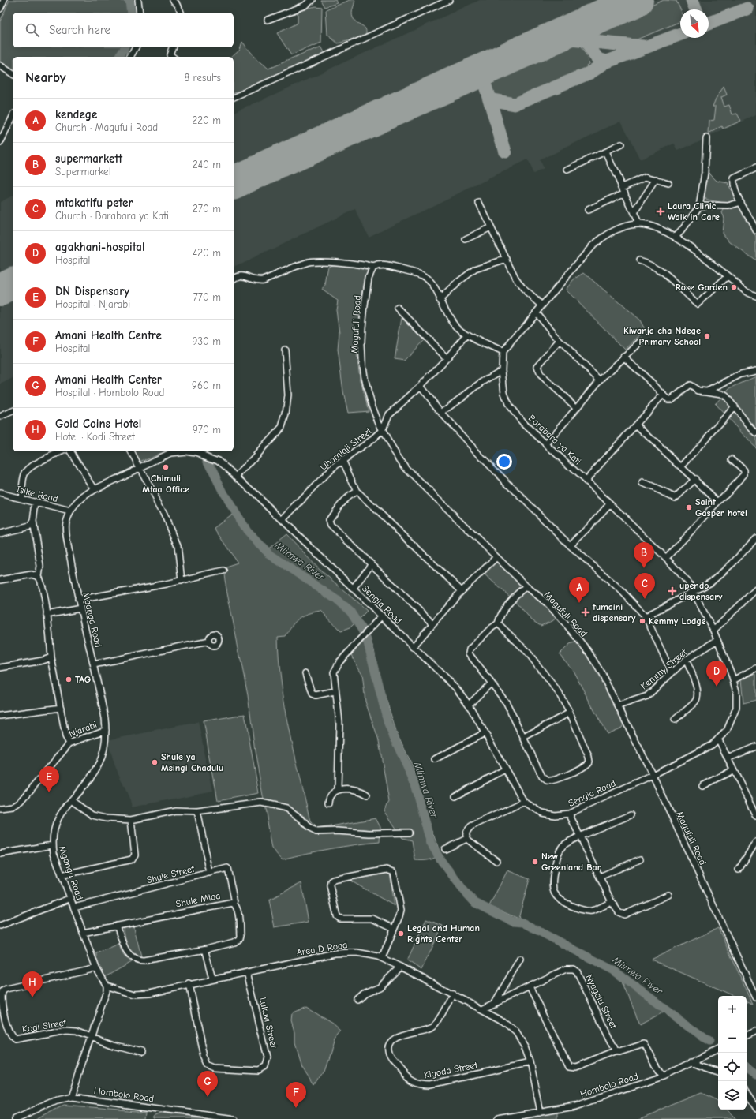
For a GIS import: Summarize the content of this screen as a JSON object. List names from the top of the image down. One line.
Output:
{"streets":{"street":["Magufuli Road","Barabara ya Kati","Uhamiaji Street","Isike Road","Sengia Road","Mganga Road","Kemmy Street","Njarabi","Shule Street","Shule Mtaa","Area D Road","Nyagalu Street","Lukuvi Street","Kodi Street","Kigoda Street","Hombolo Road"]},"crossings":[["Magufuli Road","Barabara ya Kati"],["Magufuli Road","Uhamiaji Street"],["Magufuli Road","Sengia Road"],["Magufuli Road","Kemmy Street"],["Barabara ya Kati","Sengia Road"],["Barabara ya Kati","Kemmy Street"],["Uhamiaji Street","Sengia Road"],["Isike Road","Sengia Road"],["Isike Road","Mganga Road"],["Sengia Road","Mganga Road"],["Mganga Road","Njarabi"],["Mganga Road","Shule Street"],["Mganga Road","Shule Mtaa"],["Mganga Road","Area D Road"],["Mganga Road","Kodi Street"],["Shule Street","Shule Mtaa"],["Area D Road","Nyagalu Street"],["Area D Road","Lukuvi Street"],["Area D Road","Kigoda Street"],["Area D Road","Hombolo Road"]],"water":["Mlimwa River"],"places":{"health":["Laura Clinic Walk in Care","upendo dispensary","tumaini dispensary"],"other":["Rose Garden","Kiwanja cha Ndege Primary School","Chimuli Mtaa Office","Saint Gasper hotel","Kemmy Lodge","TAG","Shule ya Msingi Chadulu","New Greenland Bar","Legal and Human Rights Center"]},"north":"bottom right","page":{"search":"Search here","heading":["Nearby","8 results"],"list":[{"mark":"A","name":"kendege","note":"Church · Magufuli Road","value":"220 m"},{"mark":"B","name":"supermarkett","note":"Supermarket","value":"240 m"},{"mark":"C","name":"mtakatifu peter","note":"Church · Barabara ya Kati","value":"270 m"},{"mark":"D","name":"agakhani-hospital","note":"Hospital","value":"420 m"},{"mark":"E","name":"DN Dispensary","note":"Hospital · Njarabi","value":"770 m"},{"mark":"F","name":"Amani Health Centre","note":"Hospital","value":"930 m"},{"mark":"G","name":"Amani Health Center","note":"Hospital · Hombolo Road","value":"960 m"},{"mark":"H","name":"Gold Coins Hotel","note":"Hotel · Kodi Street","value":"970 m"}],"pins":["B","C","A","D","E","H","G","F"],"map_buttons":["+","−"]}}
